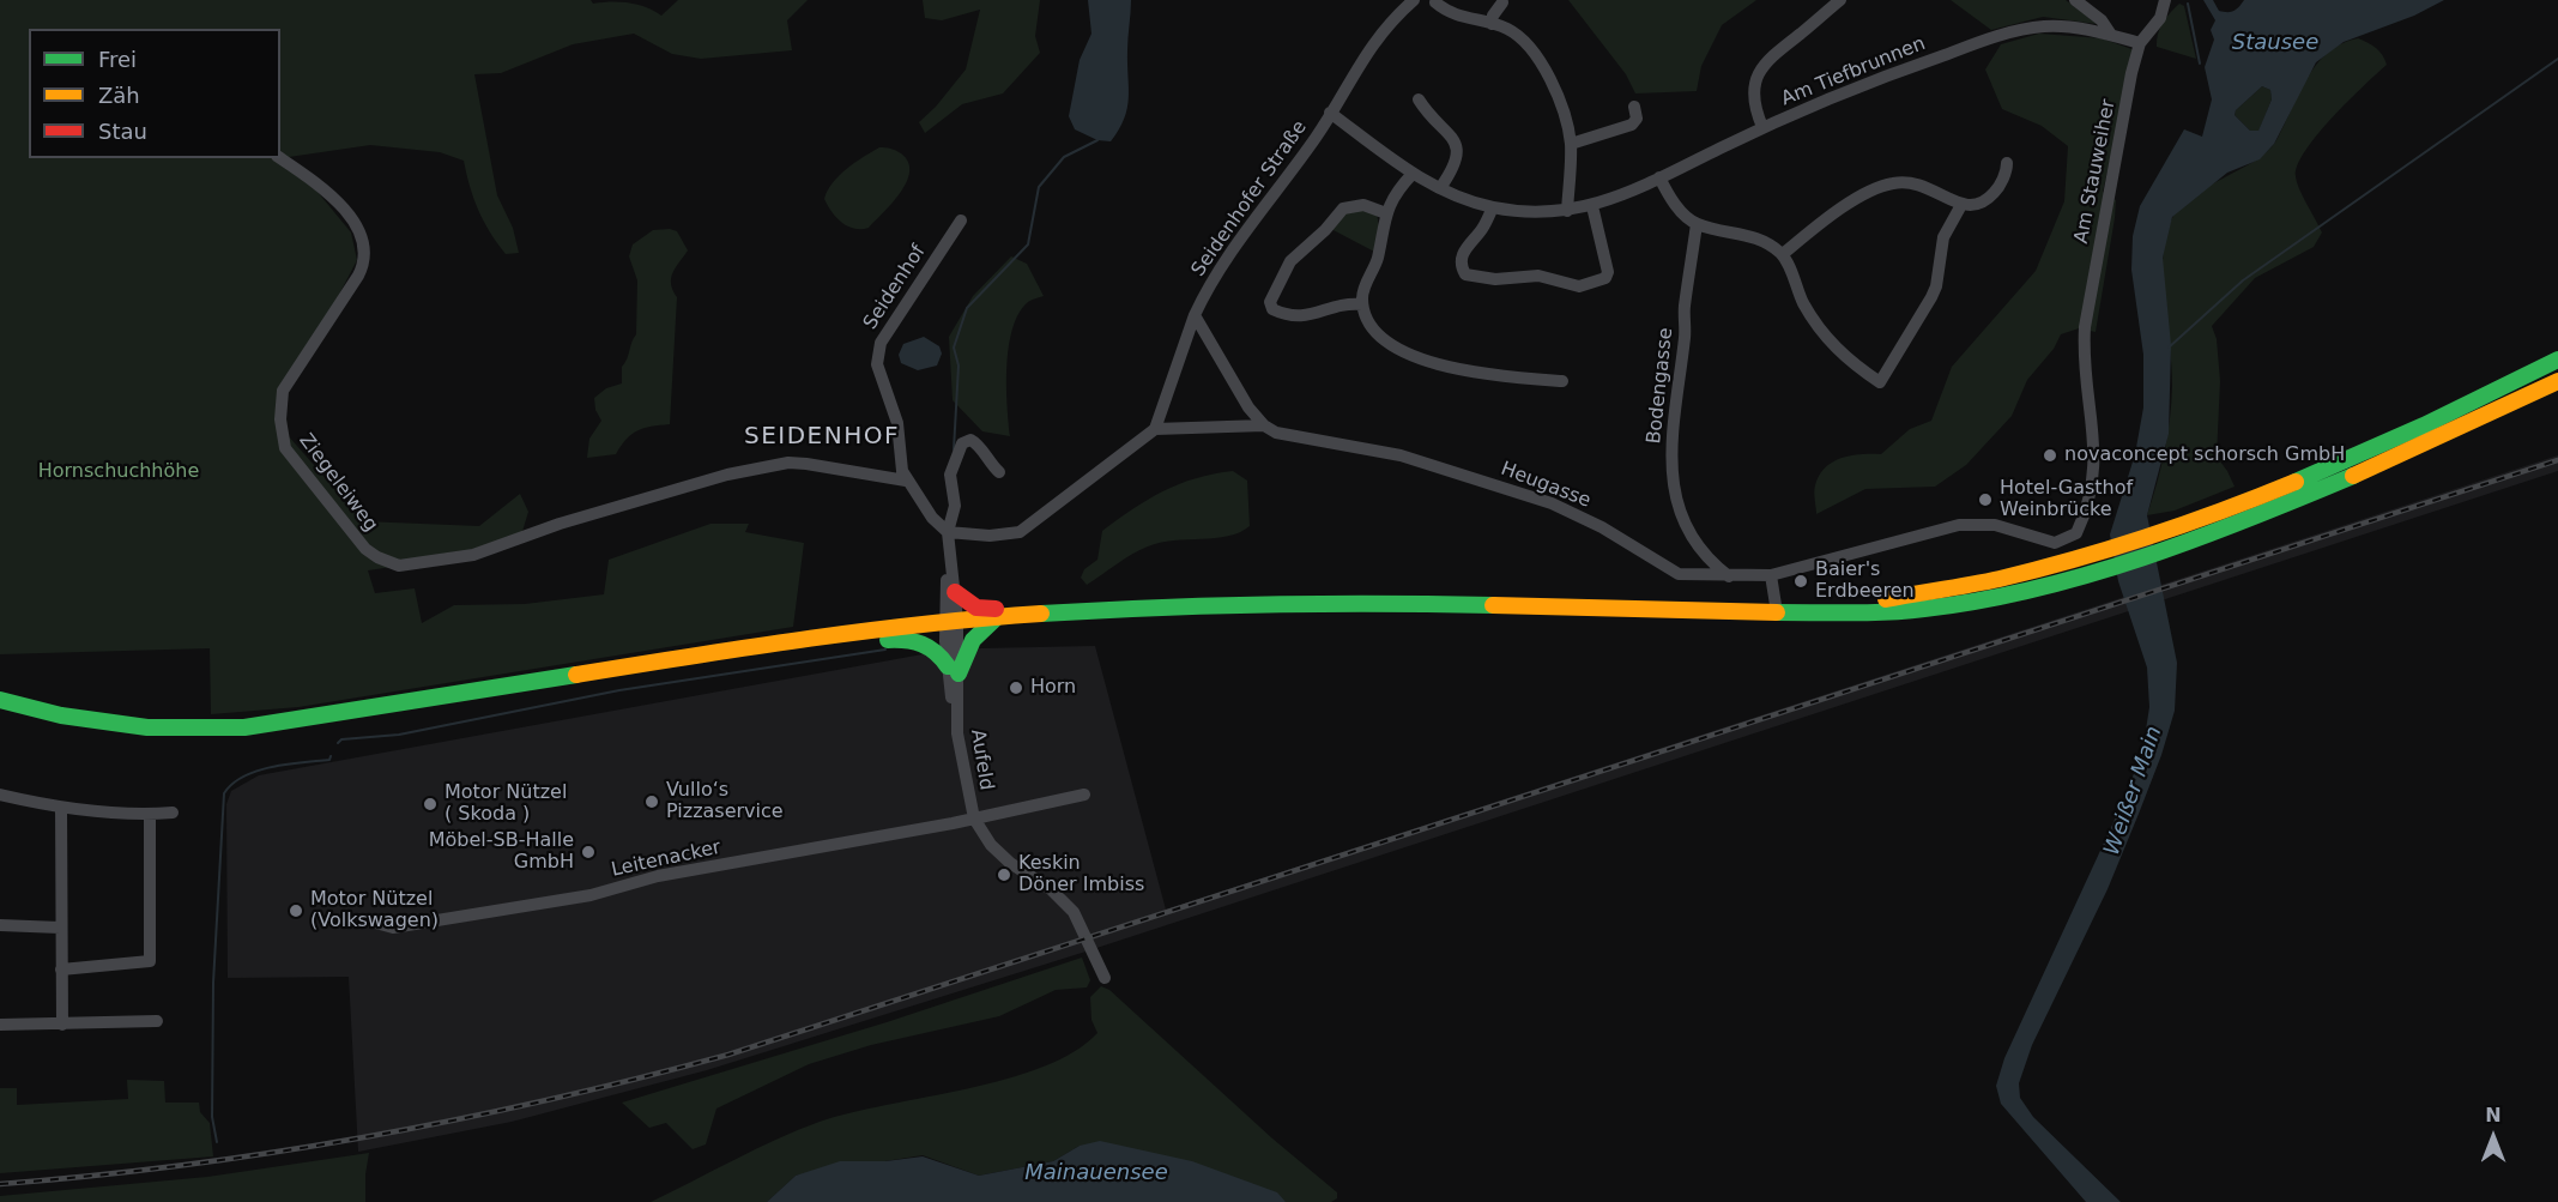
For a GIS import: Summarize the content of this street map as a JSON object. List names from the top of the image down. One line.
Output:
{"streets":{"street":["Am Tiefbrunnen","Am Stauweiher","Seidenhofer Straße","Seidenhof","Bodengasse","Ziegeleiweg","Heugasse","Aufeld","Leitenacker"]},"crossings":[["Am Tiefbrunnen","Am Stauweiher"],["Am Tiefbrunnen","Seidenhofer Straße"],["Am Stauweiher","Heugasse"],["Seidenhof","Ziegeleiweg"],["Bodengasse","Heugasse"],["Aufeld","Leitenacker"]],"districts":["SEIDENHOF"],"water":["Stausee","Weißer Main","Mainauensee"],"parks":["Hornschuchhöhe"],"places":["novaconcept schorsch GmbH","Hotel-Gasthof Weinbrücke","Baier's Erdbeeren","Horn","Vullo‘s Pizzaservice","Motor Nützel ( Skoda )","Möbel-SB-Halle GmbH","Keskin Döner Imbiss","Motor Nützel (Volkswagen)"],"legend":["Frei","Zäh","Stau"],"north":"top"}
